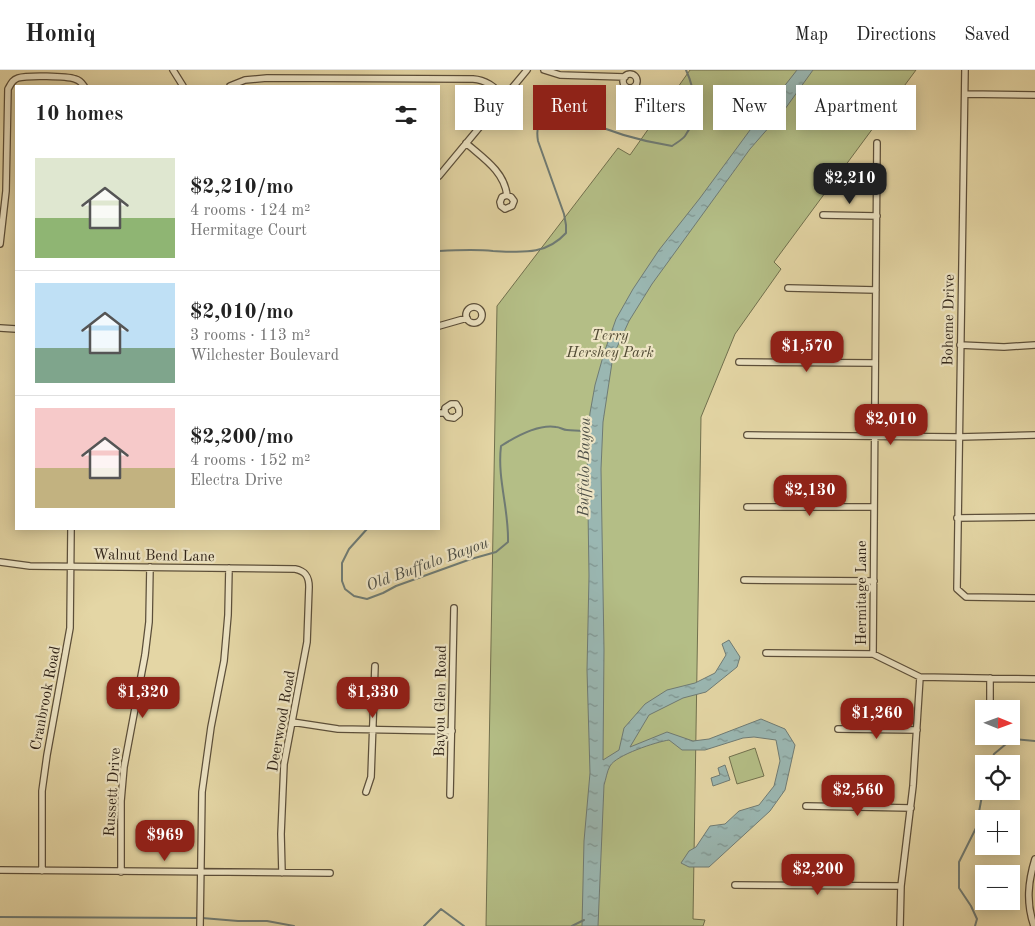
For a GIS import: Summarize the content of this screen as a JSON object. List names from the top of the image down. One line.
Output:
{"streets":{"street":["Boheme Drive","Walnut Bend Lane","Hermitage Lane","Cranbrook Road","Bayou Glen Road","Deerwood Road","Russett Drive"]},"crossings":[["Walnut Bend Lane","Cranbrook Road"],["Walnut Bend Lane","Deerwood Road"],["Walnut Bend Lane","Russett Drive"]],"water":["Buffalo Bayou","Old Buffalo Bayou"],"parks":["Terry Hershey Park"],"north":"right","page":{"header":"Homiq","nav":["Map","Directions","Saved"],"chip":["Buy","Rent","Filters","New","Apartment"],"heading":"10 homes","list":[{"name":"$2,210/mo","note":"4 rooms · 124 m² · Hermitage Court"},{"name":"$2,010/mo","note":"3 rooms · 113 m² · Wilchester Boulevard"},{"name":"$2,200/mo","note":"4 rooms · 152 m² · Electra Drive"}],"price":["$2,210","$1,570","$2,010","$2,130","$1,320","$1,330","$1,260","$2,560","$969","$2,200"],"map_buttons":["+","−"]}}
